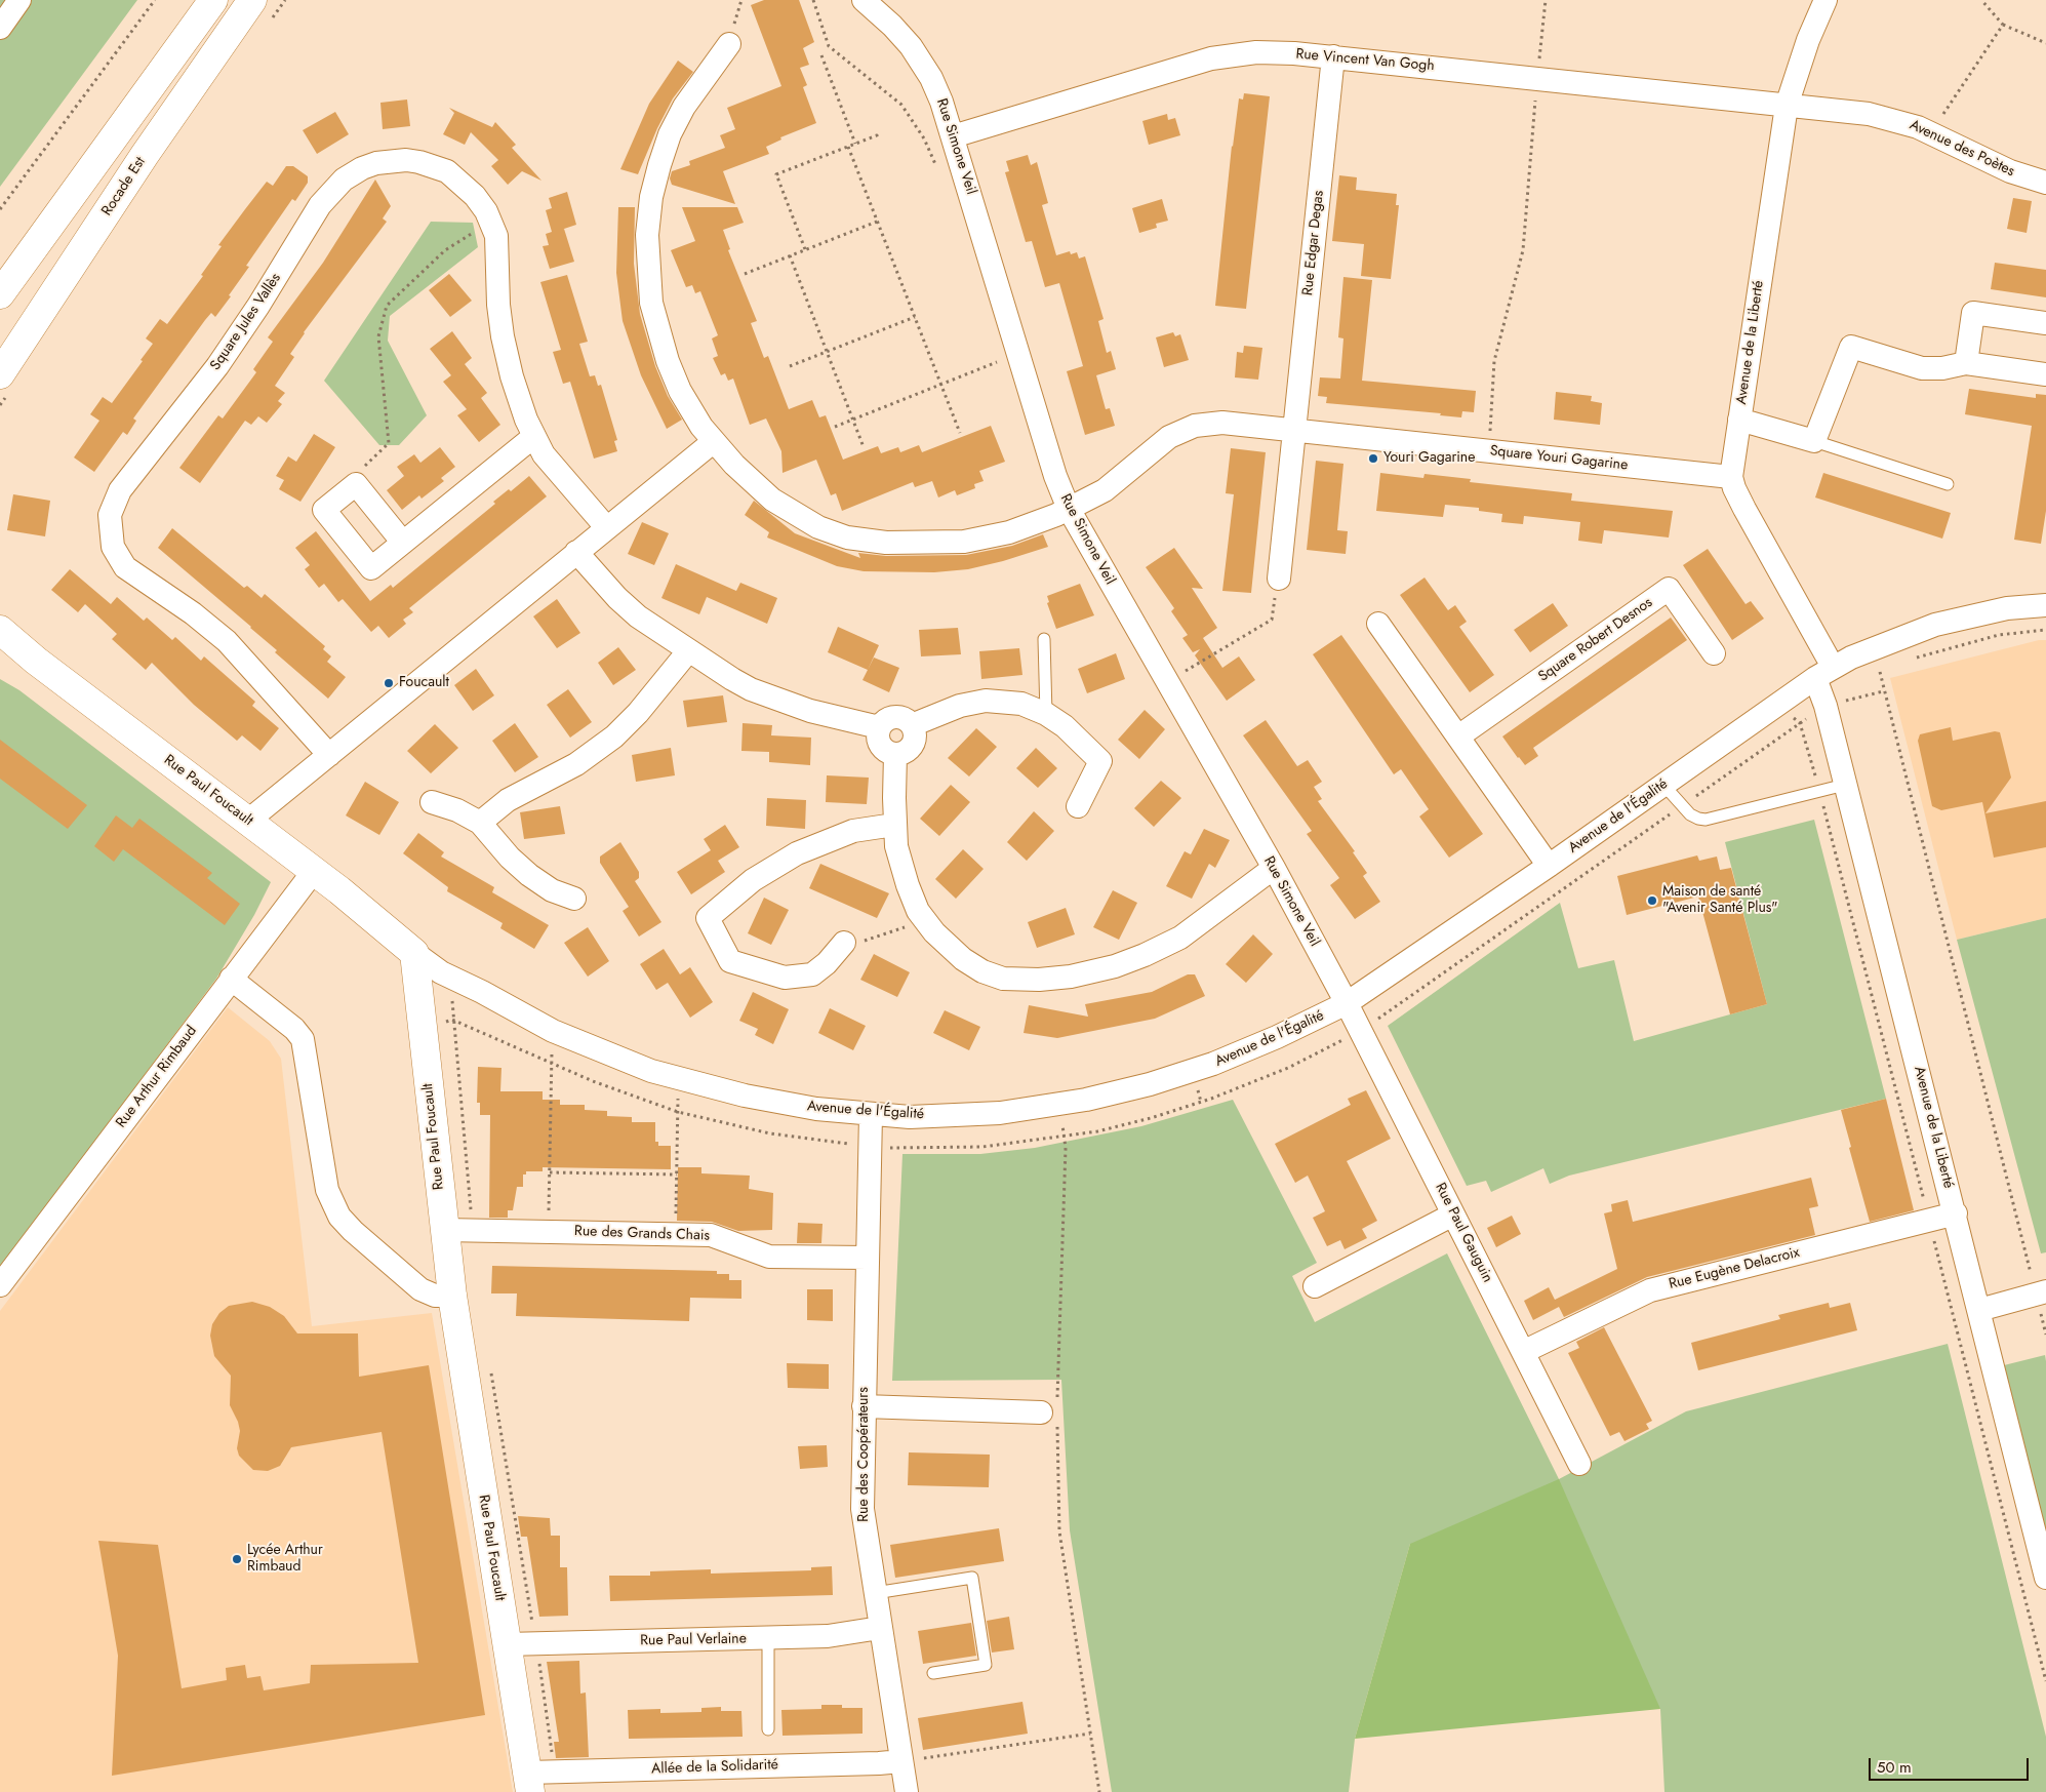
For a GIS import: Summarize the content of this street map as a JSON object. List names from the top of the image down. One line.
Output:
{"streets":{"street":["Rue Vincent Van Gogh","Rue Simone Veil","Avenue des Poètes","Rocade Est","Rue Edgar Degas","Square Jules Vallès","Avenue de la Liberté","Square Youri Gagarine","Square Robert Desnos","Rue Paul Foucault","Avenue de l'Égalité","Rue Arthur Rimbaud","Rue Paul Gauguin","Rue des Grands Chais","Rue Eugène Delacroix","Rue des Coopérateurs","Rue Paul Verlaine","Allée de la Solidarité"]},"crossings":[["Rue Vincent Van Gogh","Rue Simone Veil"],["Rue Vincent Van Gogh","Avenue des Poètes"],["Rue Vincent Van Gogh","Rue Edgar Degas"],["Rue Vincent Van Gogh","Avenue de la Liberté"],["Rue Simone Veil","Square Youri Gagarine"],["Rue Simone Veil","Avenue de l'Égalité"],["Rue Simone Veil","Rue Paul Gauguin"],["Avenue des Poètes","Avenue de la Liberté"],["Rue Edgar Degas","Square Youri Gagarine"],["Avenue de la Liberté","Square Youri Gagarine"],["Avenue de la Liberté","Avenue de l'Égalité"],["Avenue de la Liberté","Rue Eugène Delacroix"],["Rue Paul Foucault","Avenue de l'Égalité"],["Rue Paul Foucault","Rue Arthur Rimbaud"],["Rue Paul Foucault","Rue des Grands Chais"],["Rue Paul Foucault","Rue Paul Verlaine"],["Rue Paul Foucault","Allée de la Solidarité"],["Avenue de l'Égalité","Rue Paul Gauguin"],["Avenue de l'Égalité","Rue des Coopérateurs"],["Rue Paul Gauguin","Rue Eugène Delacroix"],["Rue des Grands Chais","Rue des Coopérateurs"],["Rue des Coopérateurs","Rue Paul Verlaine"],["Rue des Coopérateurs","Allée de la Solidarité"]],"places":["Youri Gagarine","Foucault","Maison de santé \"Avenir Santé Plus\"","Lycée Arthur Rimbaud"],"scale_bar":"50 m"}
